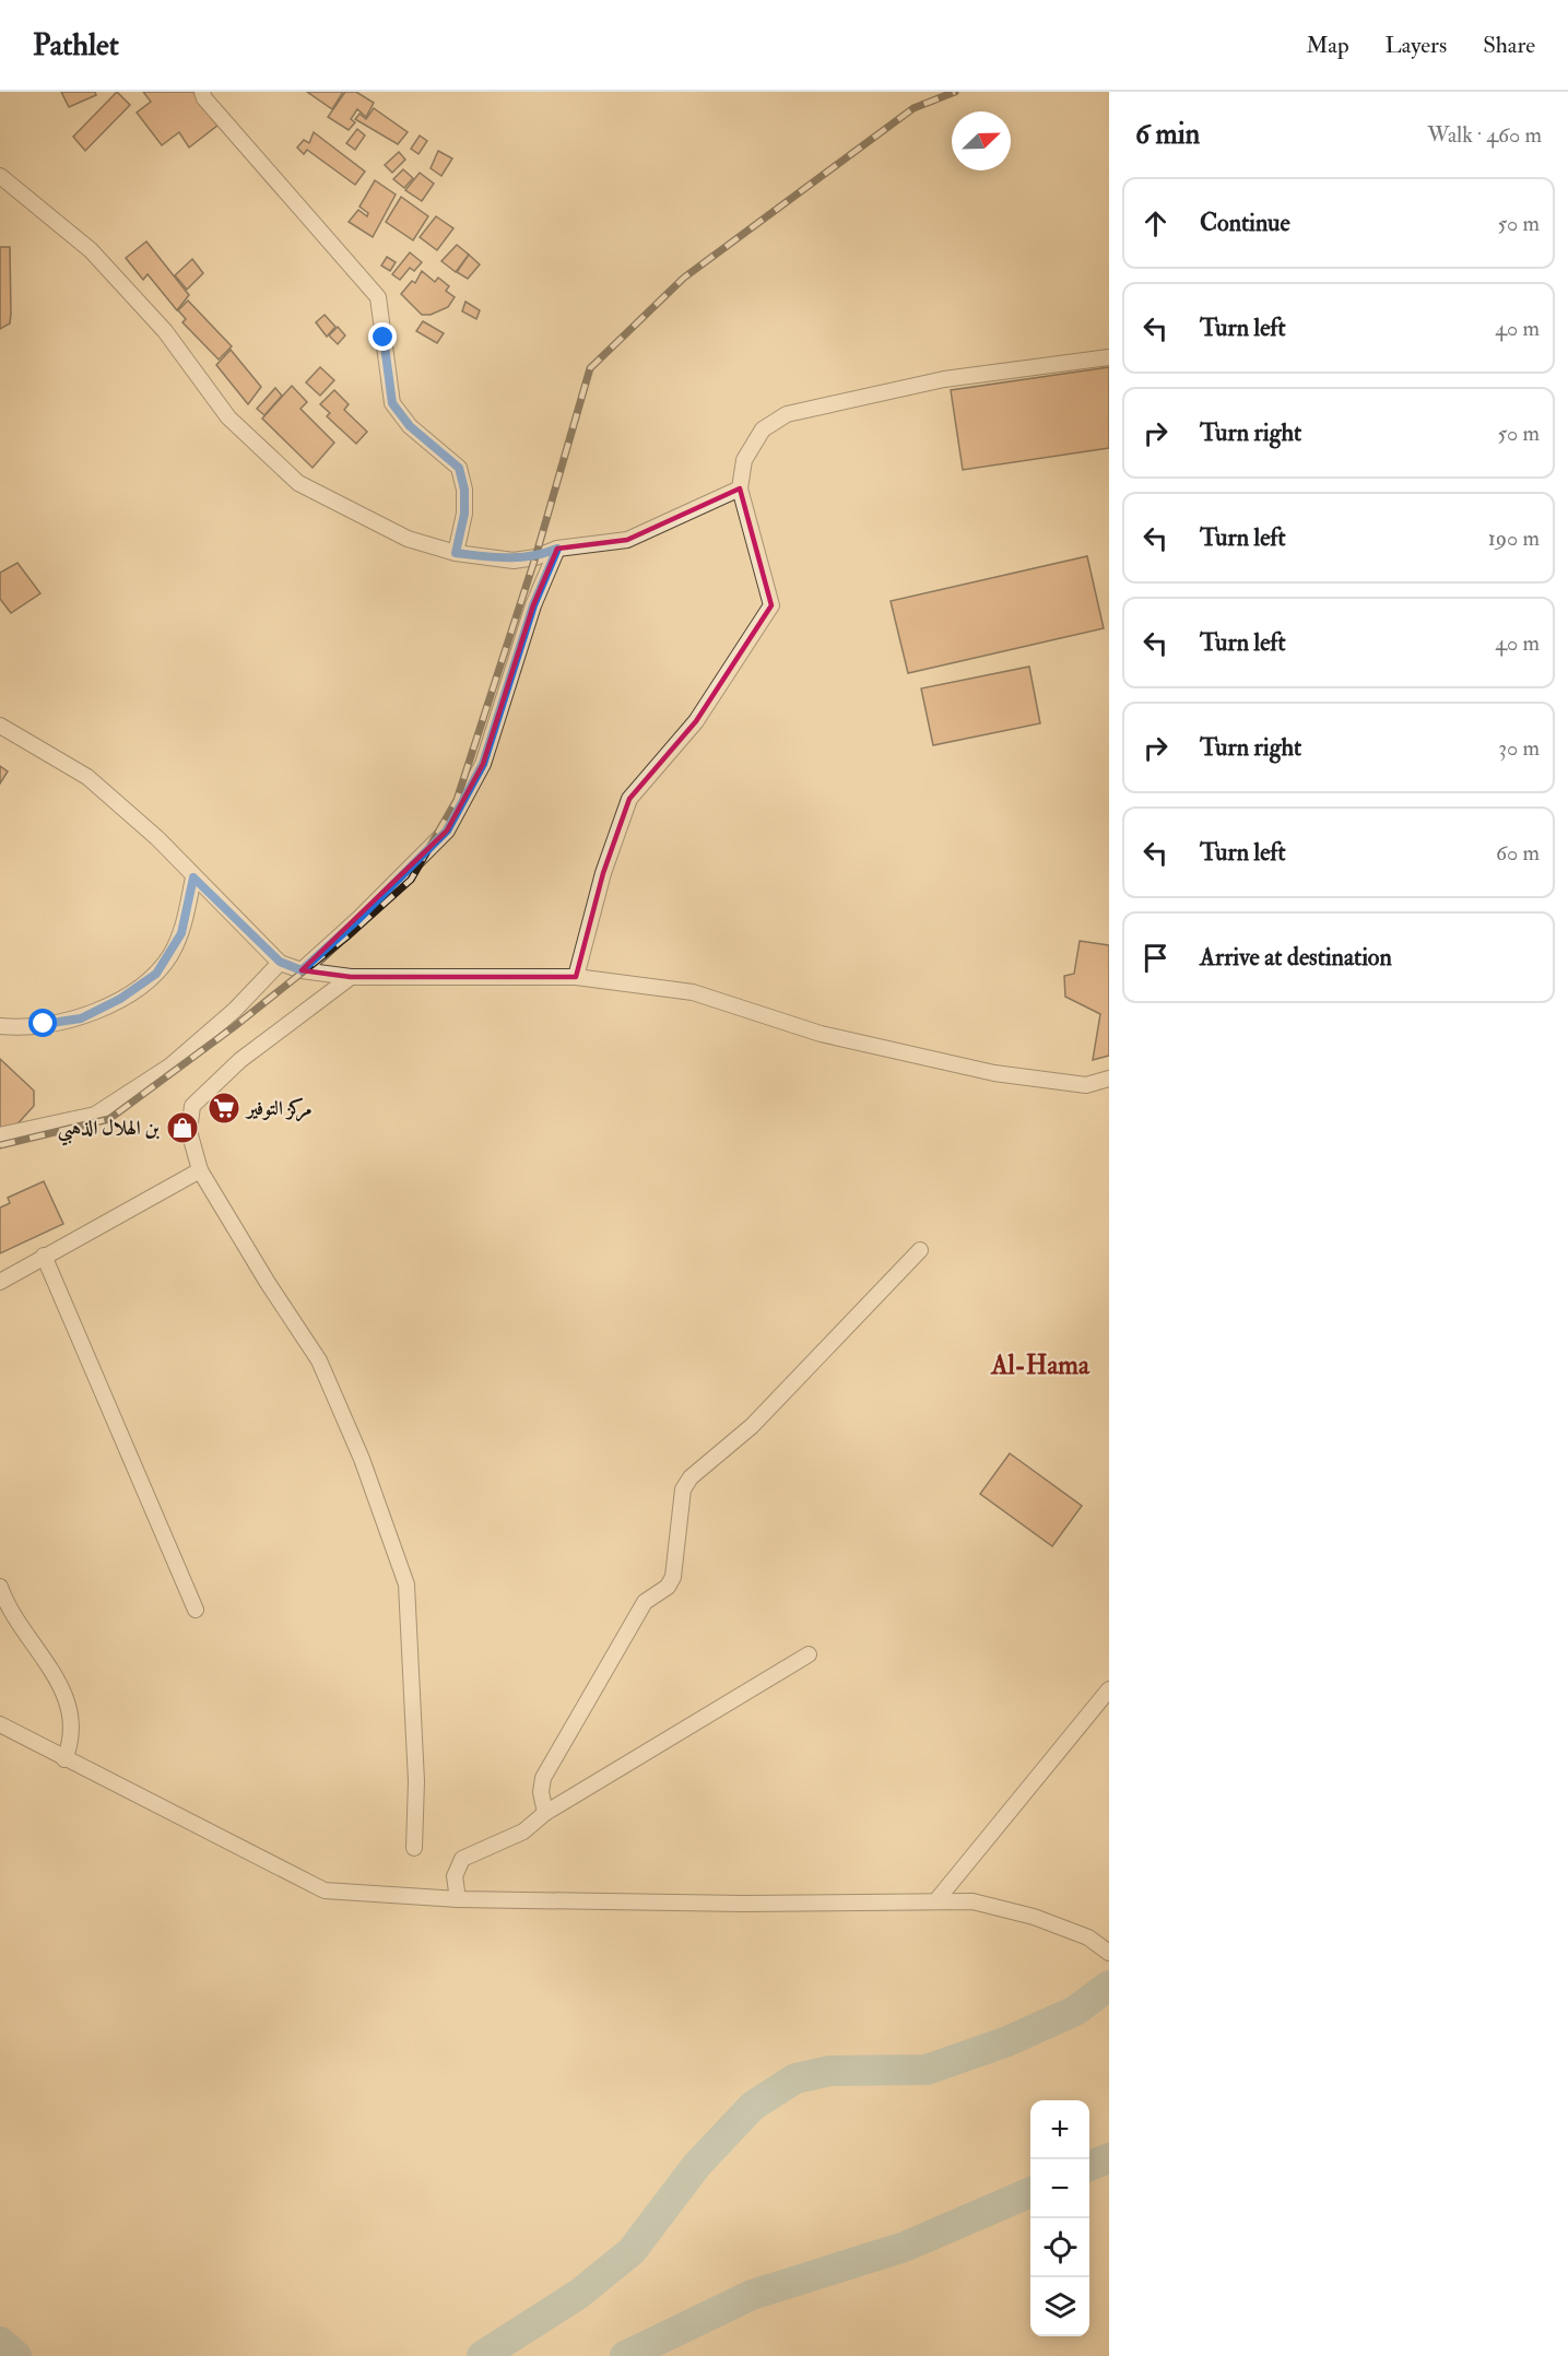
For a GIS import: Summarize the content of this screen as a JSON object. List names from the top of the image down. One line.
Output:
{"districts":["Al-Hama"],"places":{"supermarket":["مركز التوفير"],"shop":["بن الهلال الذهبي"]},"north":"top right","page":{"header":"Pathlet","nav":["Map","Layers","Share"],"heading":["6 min","Walk · 460 m"],"list":[["Continue","50 m"],["Turn left","40 m"],["Turn right","50 m"],["Turn left","190 m"],["Turn left","40 m"],["Turn right","30 m"],["Turn left","60 m"],"Arrive at destination"],"map_buttons":["+","−"]}}
